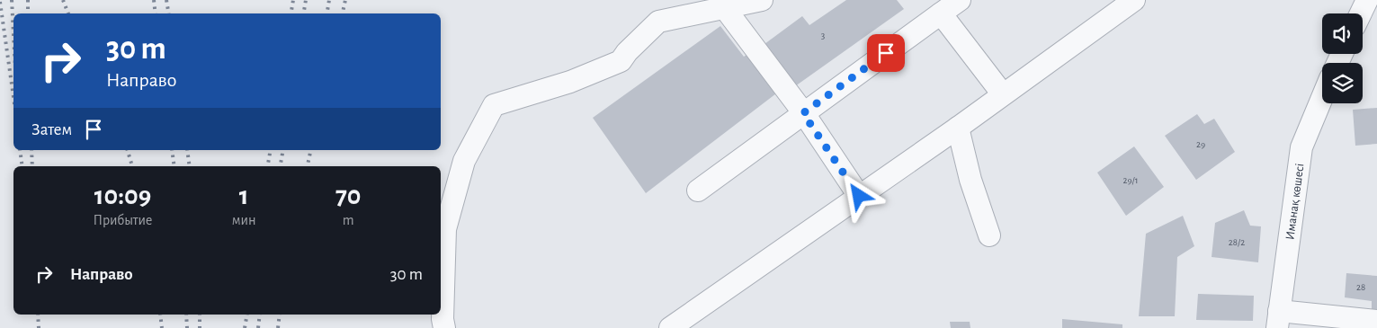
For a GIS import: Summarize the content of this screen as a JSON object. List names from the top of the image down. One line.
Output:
{"streets":{"street":["Иманақ көшесі"]},"house_numbers":["3","29","29/1","28/2","28"],"page":{"turn":["30 m","Направо"],"then":"Затем","eta":["10:09","Прибытие","1","мин","70","m"],"list":[{"name":"Направо","value":"30 m"}]}}
